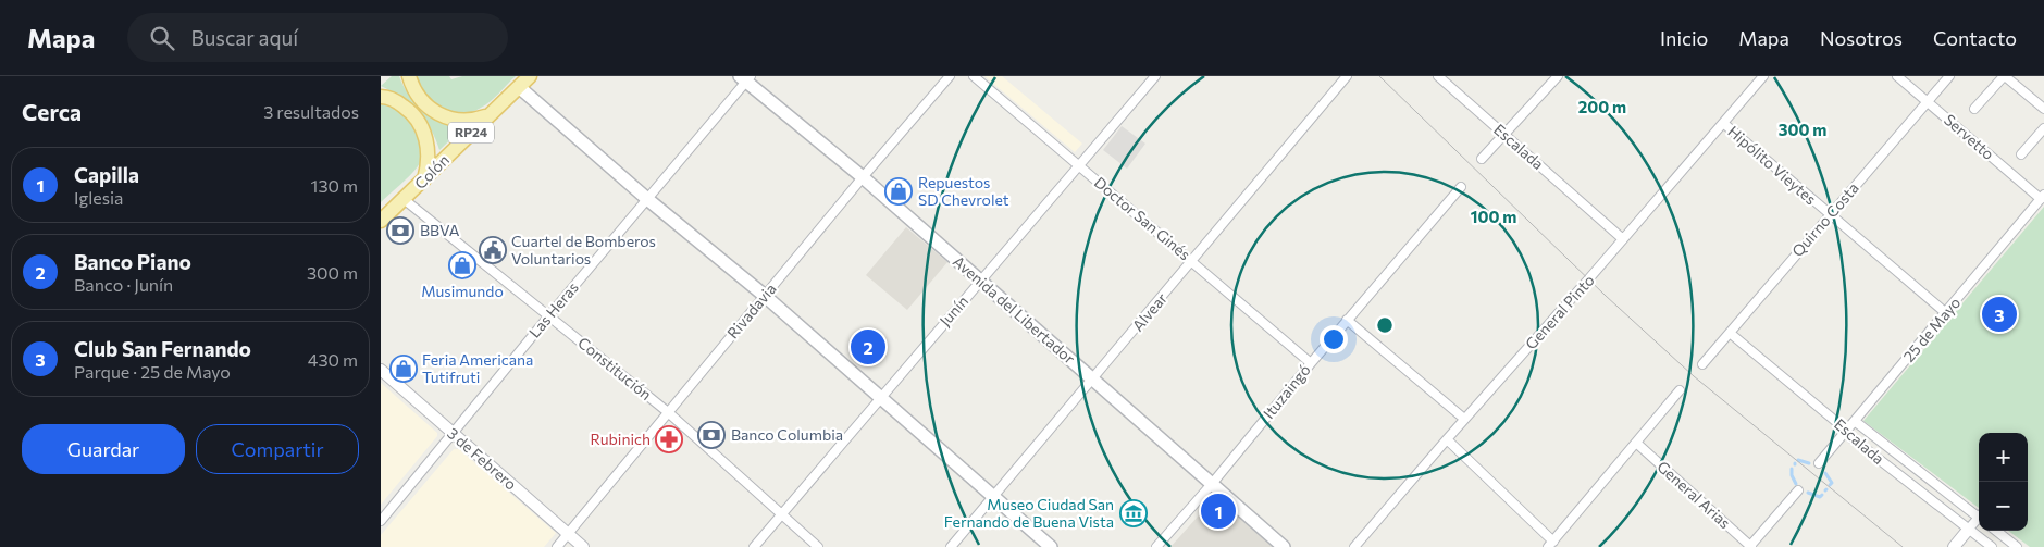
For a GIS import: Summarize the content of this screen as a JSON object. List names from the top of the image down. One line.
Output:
{"streets":{"main road":["RP24","Colón","Avenida del Libertador"],"street":["Servetto","Escalada","Hipólito Vieytes","Doctor San Ginés","Quirno Costa","Las Heras","Rivadavia","Junín","Alvear","General Pinto","25 de Mayo","Constitución","Ituzaingó","3 de Febrero","General Arias"]},"crossings":[["RP24","Colón"],["Servetto","Quirno Costa"],["Servetto","25 de Mayo"],["Escalada","Quirno Costa"],["Escalada","General Pinto"],["Escalada","25 de Mayo"],["Hipólito Vieytes","Quirno Costa"],["Hipólito Vieytes","General Pinto"],["Hipólito Vieytes","25 de Mayo"],["Colón","Constitución"],["Doctor San Ginés","Junín"],["Doctor San Ginés","Alvear"],["Doctor San Ginés","Ituzaingó"],["Las Heras","Avenida del Libertador"],["Las Heras","Constitución"],["Las Heras","3 de Febrero"],["Avenida del Libertador","Rivadavia"],["Avenida del Libertador","Junín"],["Avenida del Libertador","Alvear"],["Avenida del Libertador","Ituzaingó"],["Rivadavia","Constitución"],["Rivadavia","3 de Febrero"],["Junín","Constitución"]],"places":{"shop":["Repuestos SD Chevrolet","Musimundo","Feria Americana Tutifruti"],"bank":["BBVA","Banco Columbia"],"public building":["Cuartel de Bomberos Voluntarios"],"pharmacy":["Rubinich"],"museum":["Museo Ciudad San Fernando de Buena Vista"]},"page":{"header":"Mapa","search":"Buscar aquí","nav":["Inicio","Mapa","Nosotros","Contacto"],"heading":["Cerca","3 resultados"],"list":[{"mark":"1","name":"Capilla","note":"Iglesia","value":"130 m"},{"mark":"2","name":"Banco Piano","note":"Banco · Junín","value":"300 m"},{"mark":"3","name":"Club San Fernando","note":"Parque · 25 de Mayo","value":"430 m"}],"pins":["3","2","1"],"buttons":["Guardar","Compartir"],"map_buttons":["+","−"]},"rings":["200 m","300 m","100 m"]}
